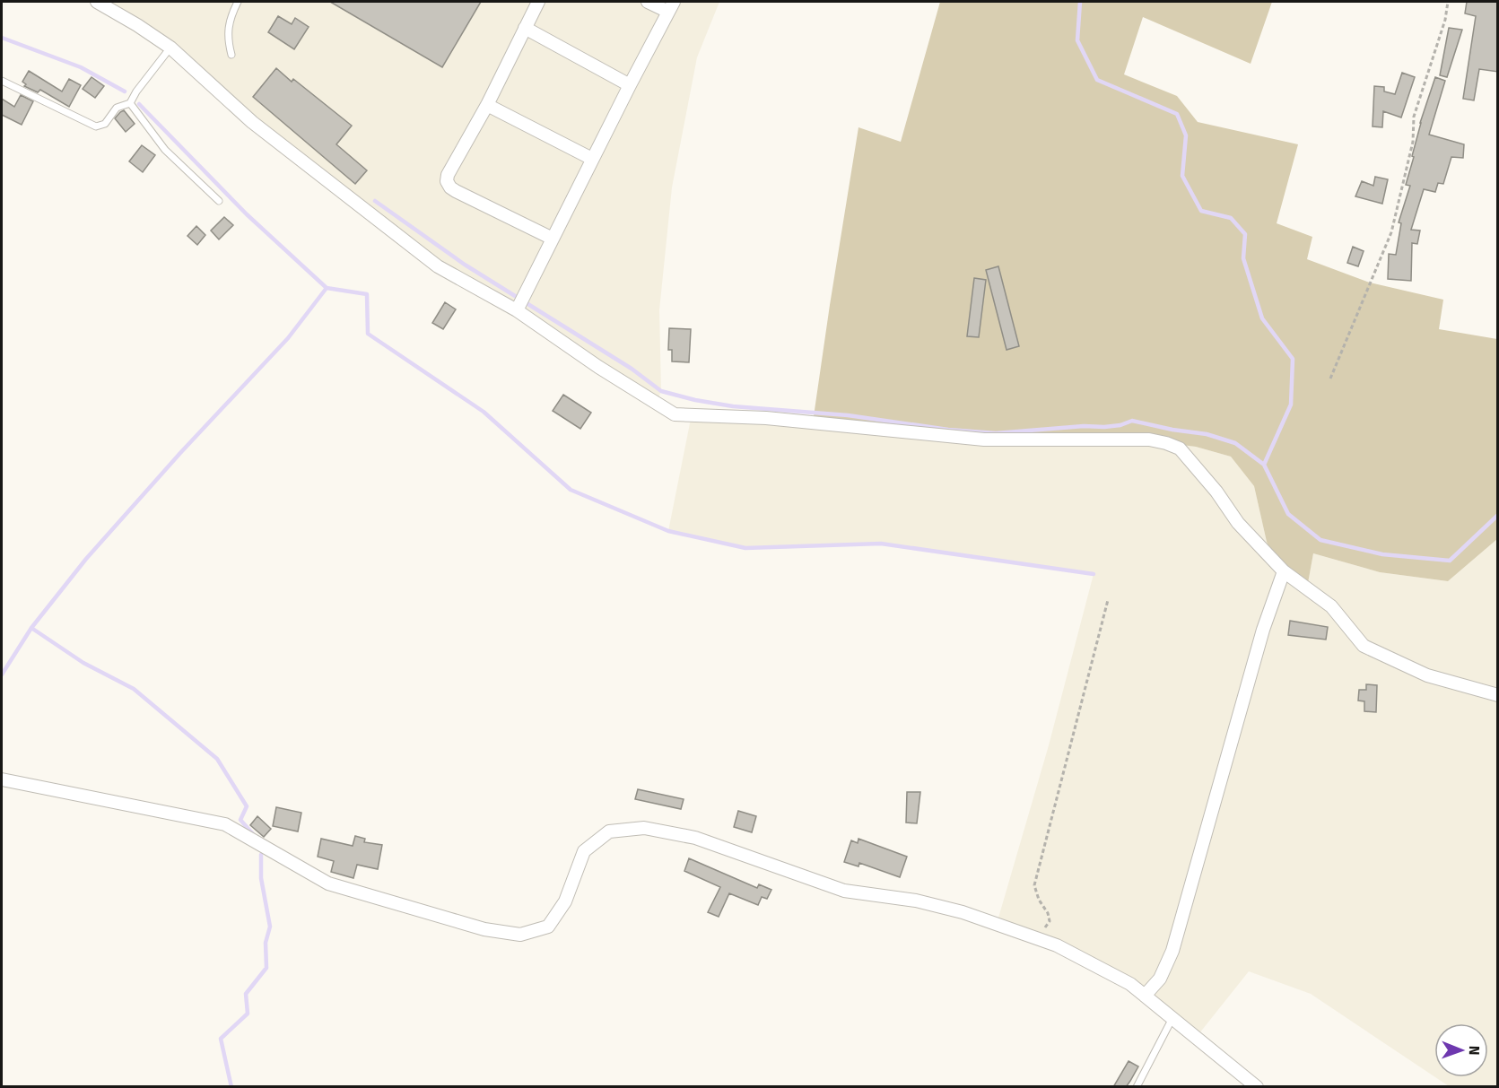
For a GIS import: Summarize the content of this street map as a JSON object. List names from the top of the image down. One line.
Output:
{"north":"right"}
